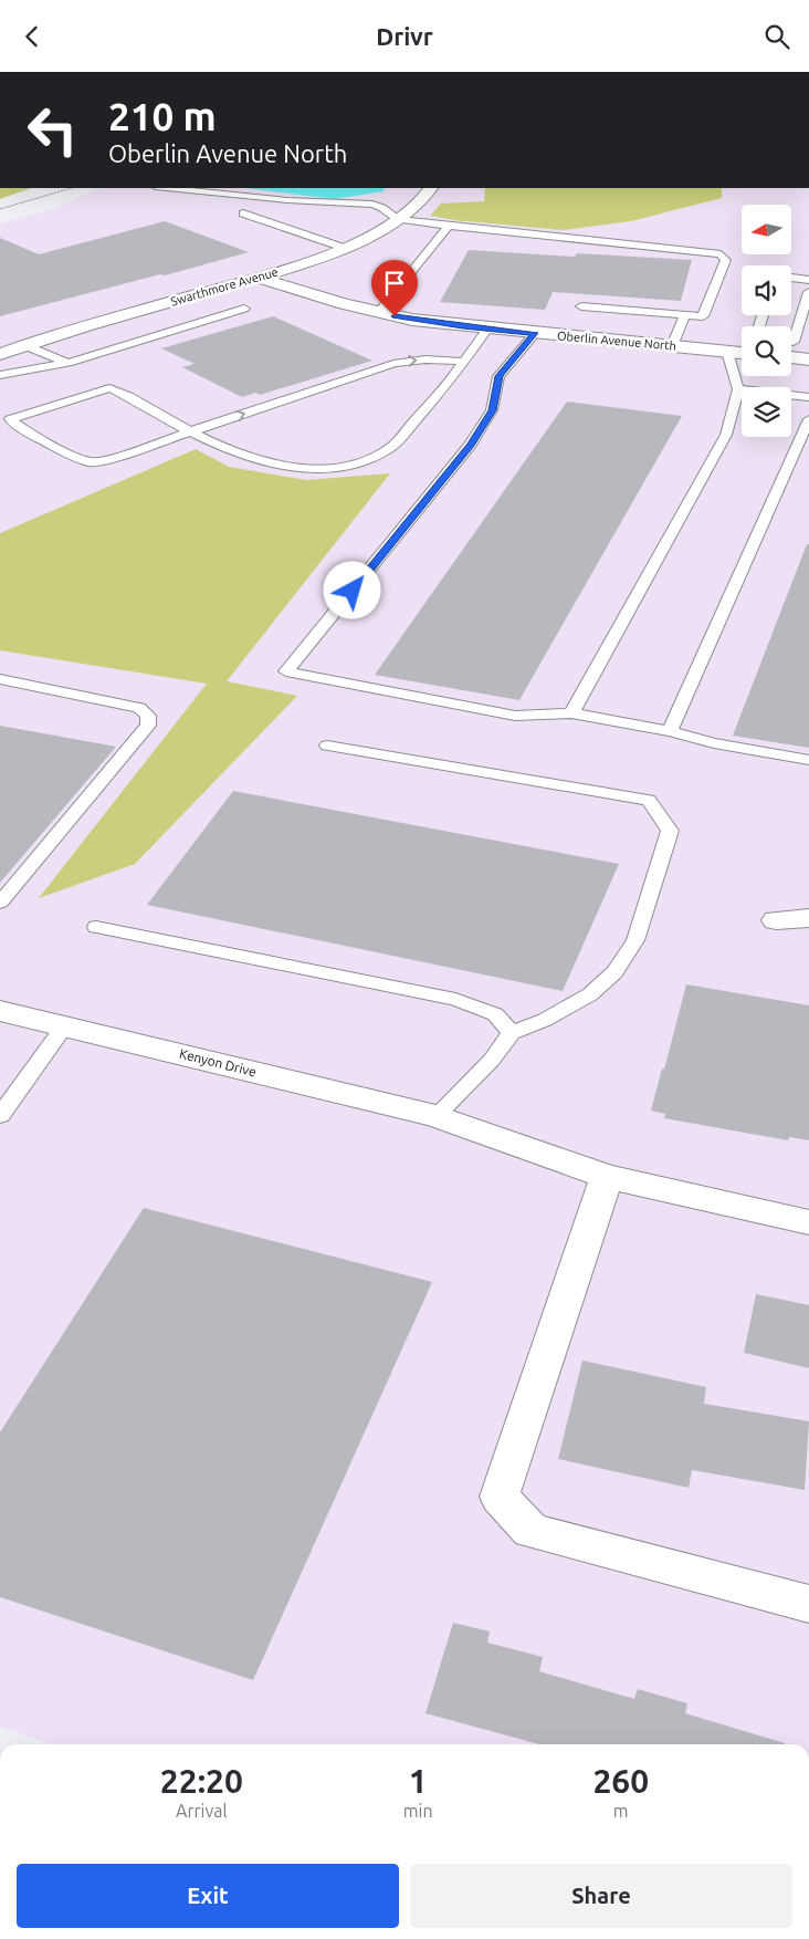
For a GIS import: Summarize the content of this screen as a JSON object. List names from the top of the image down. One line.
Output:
{"streets":{"street":["Swarthmore Avenue","Oberlin Avenue North","Kenyon Drive"]},"crossings":[["Swarthmore Avenue","Oberlin Avenue North"]],"north":"left","page":{"header":"Drivr","turn":["210 m","Oberlin Avenue North"],"eta":["22:20","Arrival","1","min","260","m"],"buttons":["Exit","Share"]}}
